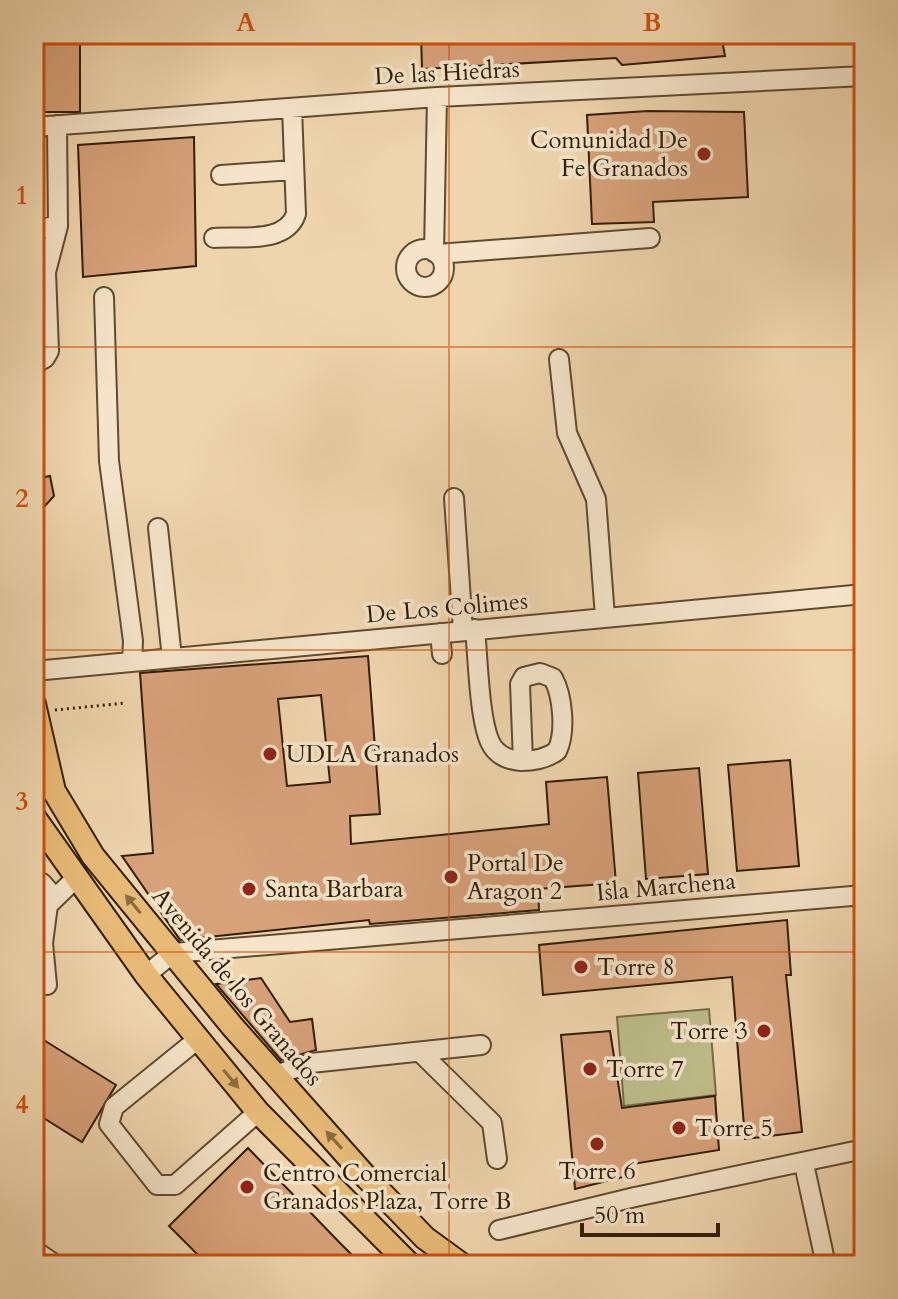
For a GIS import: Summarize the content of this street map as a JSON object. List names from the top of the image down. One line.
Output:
{"streets":{"main road":["Avenida de los Granados"],"street":["De las Hiedras","De Los Colimes","Isla Marchena"]},"crossings":[["Isla Marchena","Avenida de los Granados"]],"places":["Comunidad De Fe Granados","UDLA Granados","Portal De Aragon 2","Santa Barbara","Torre 8","Torre 3","Torre 7","Torre 5","Torre 6","Centro Comercial Granados Plaza, Torre B"],"scale_bar":"50 m","grid":{"columns":["A","B"],"rows":["1","2","3","4"]}}
